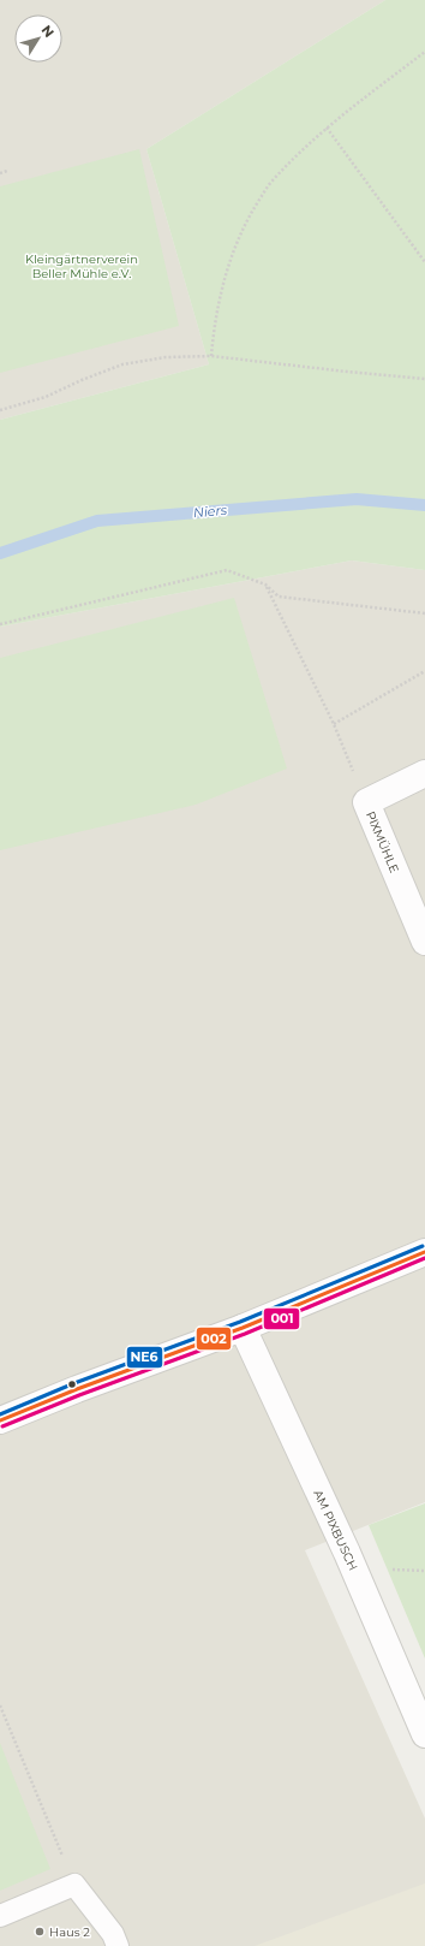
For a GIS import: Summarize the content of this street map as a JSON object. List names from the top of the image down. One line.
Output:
{"streets":{"street":["PIXMÜHLE","AM PIXBUSCH"]},"water":["Niers"],"parks":["Kleingärtnerverein Beller Mühle e.V."],"places":["Haus 2"],"lines":["transit line NE6","transit line 002","transit line 001"],"north":"top right"}
